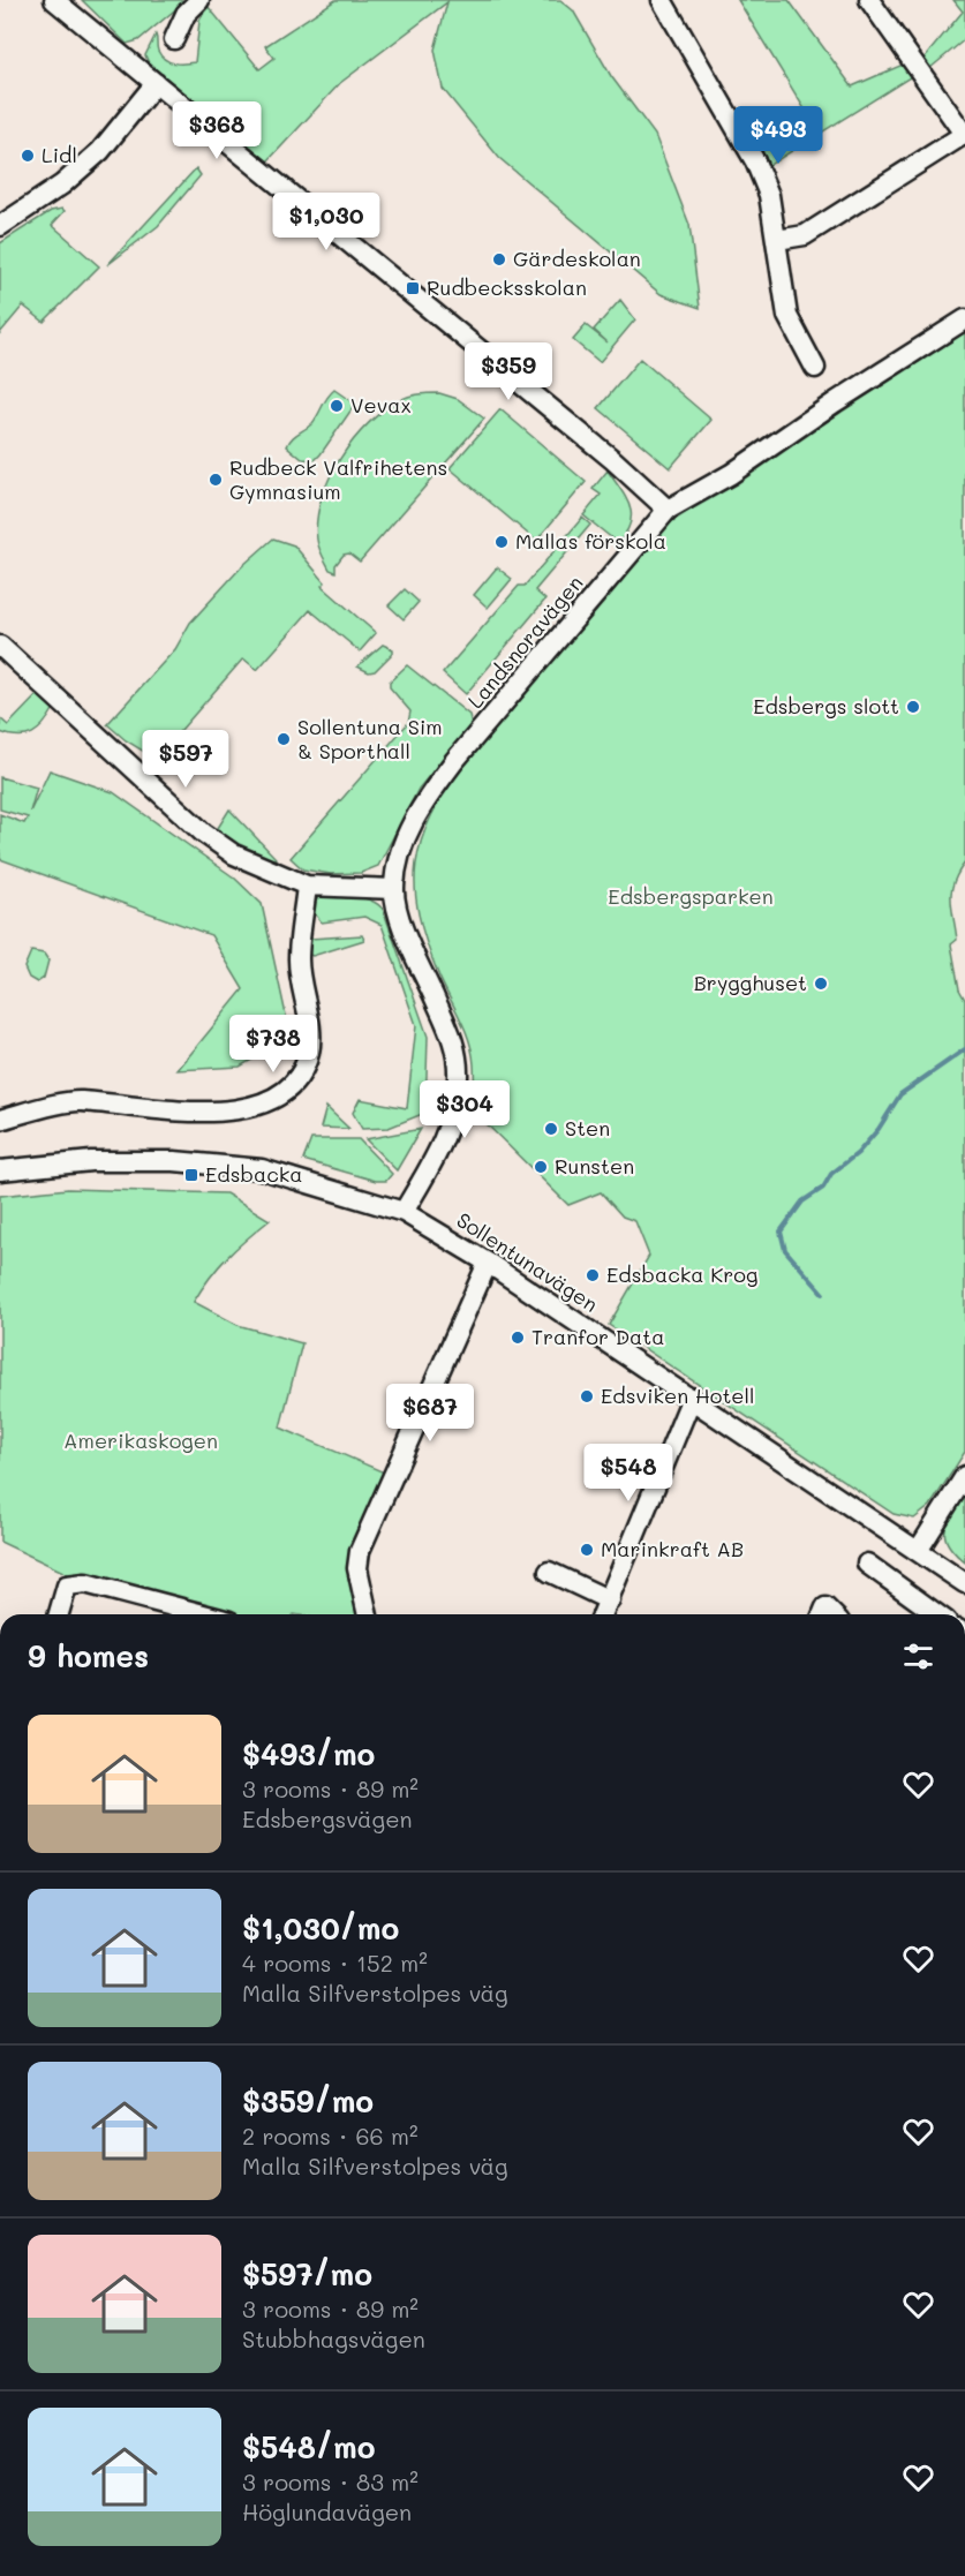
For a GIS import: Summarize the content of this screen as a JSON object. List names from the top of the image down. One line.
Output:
{"streets":{"street":["Landsnoravägen","Sollentunavägen"]},"crossings":[["Landsnoravägen","Sollentunavägen"]],"parks":["Edsbergsparken","Amerikaskogen"],"places":{"other":["Lidl","Gärdeskolan","Vevax","Rudbeck Valfrihetens Gymnasium","Mallas förskola","Edsbergs slott","Sollentuna Sim & Sporthall","Brygghuset","Sten","Runsten","Edsbacka Krog","Tranfor Data","Edsviken Hotell","Marinkraft AB"],"transit":["Rudbecksskolan","Edsbacka"]},"page":{"price":["$368","$493","$1,030","$359","$597","$738","$304","$687","$548"],"heading":"9 homes","list":[{"name":"$493/mo","note":"3 rooms · 89 m² · Edsbergsvägen"},{"name":"$1,030/mo","note":"4 rooms · 152 m² · Malla Silfverstolpes väg"},{"name":"$359/mo","note":"2 rooms · 66 m² · Malla Silfverstolpes väg"},{"name":"$597/mo","note":"3 rooms · 89 m² · Stubbhagsvägen"},{"name":"$548/mo","note":"3 rooms · 83 m² · Höglundavägen"}]}}
